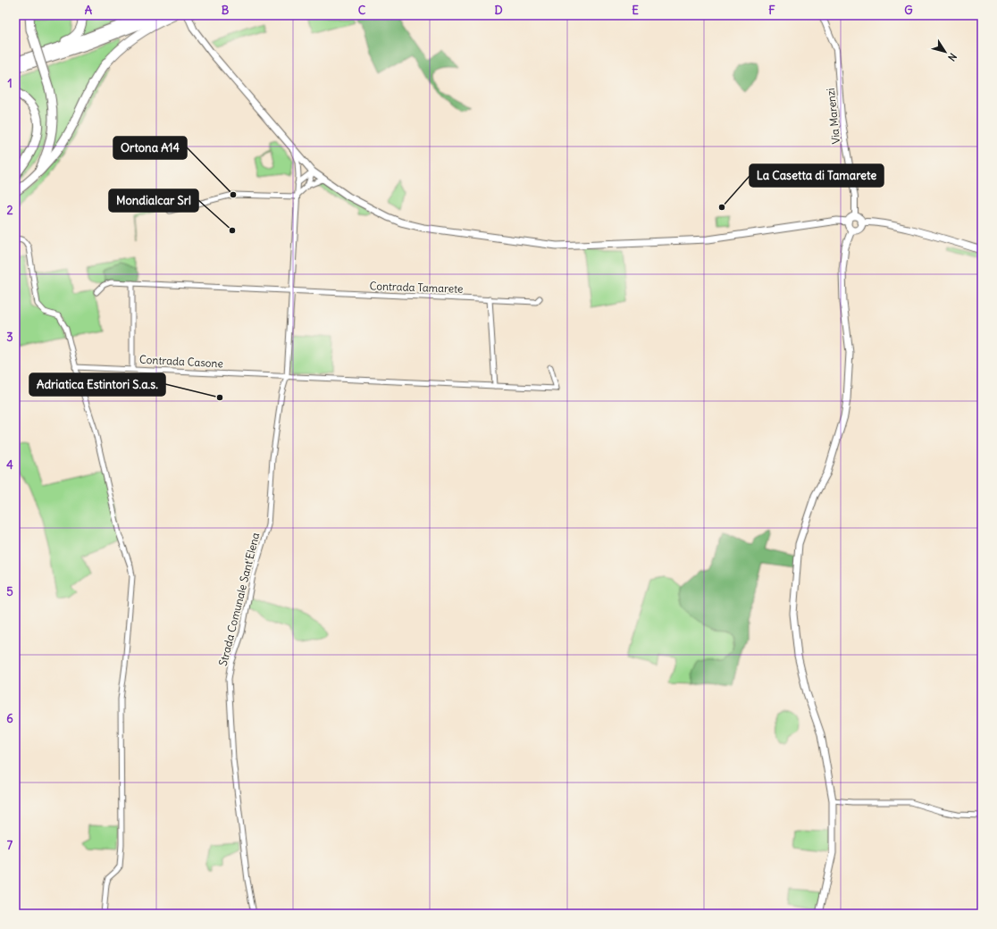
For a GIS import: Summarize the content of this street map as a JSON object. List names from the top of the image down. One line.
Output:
{"streets":{"street":["Via Marenzi","Contrada Tamarete","Contrada Casone","Strada Comunale Sant'Elena"]},"crossings":[["Contrada Tamarete","Strada Comunale Sant'Elena"],["Contrada Casone","Strada Comunale Sant'Elena"]],"places":["Ortona A14","La Casetta di Tamarete","Mondialcar Srl","Adriatica Estintori S.a.s."],"north":"bottom right","grid":{"columns":["A","B","C","D","E","F","G"],"rows":["1","2","3","4","5","6","7"]}}
